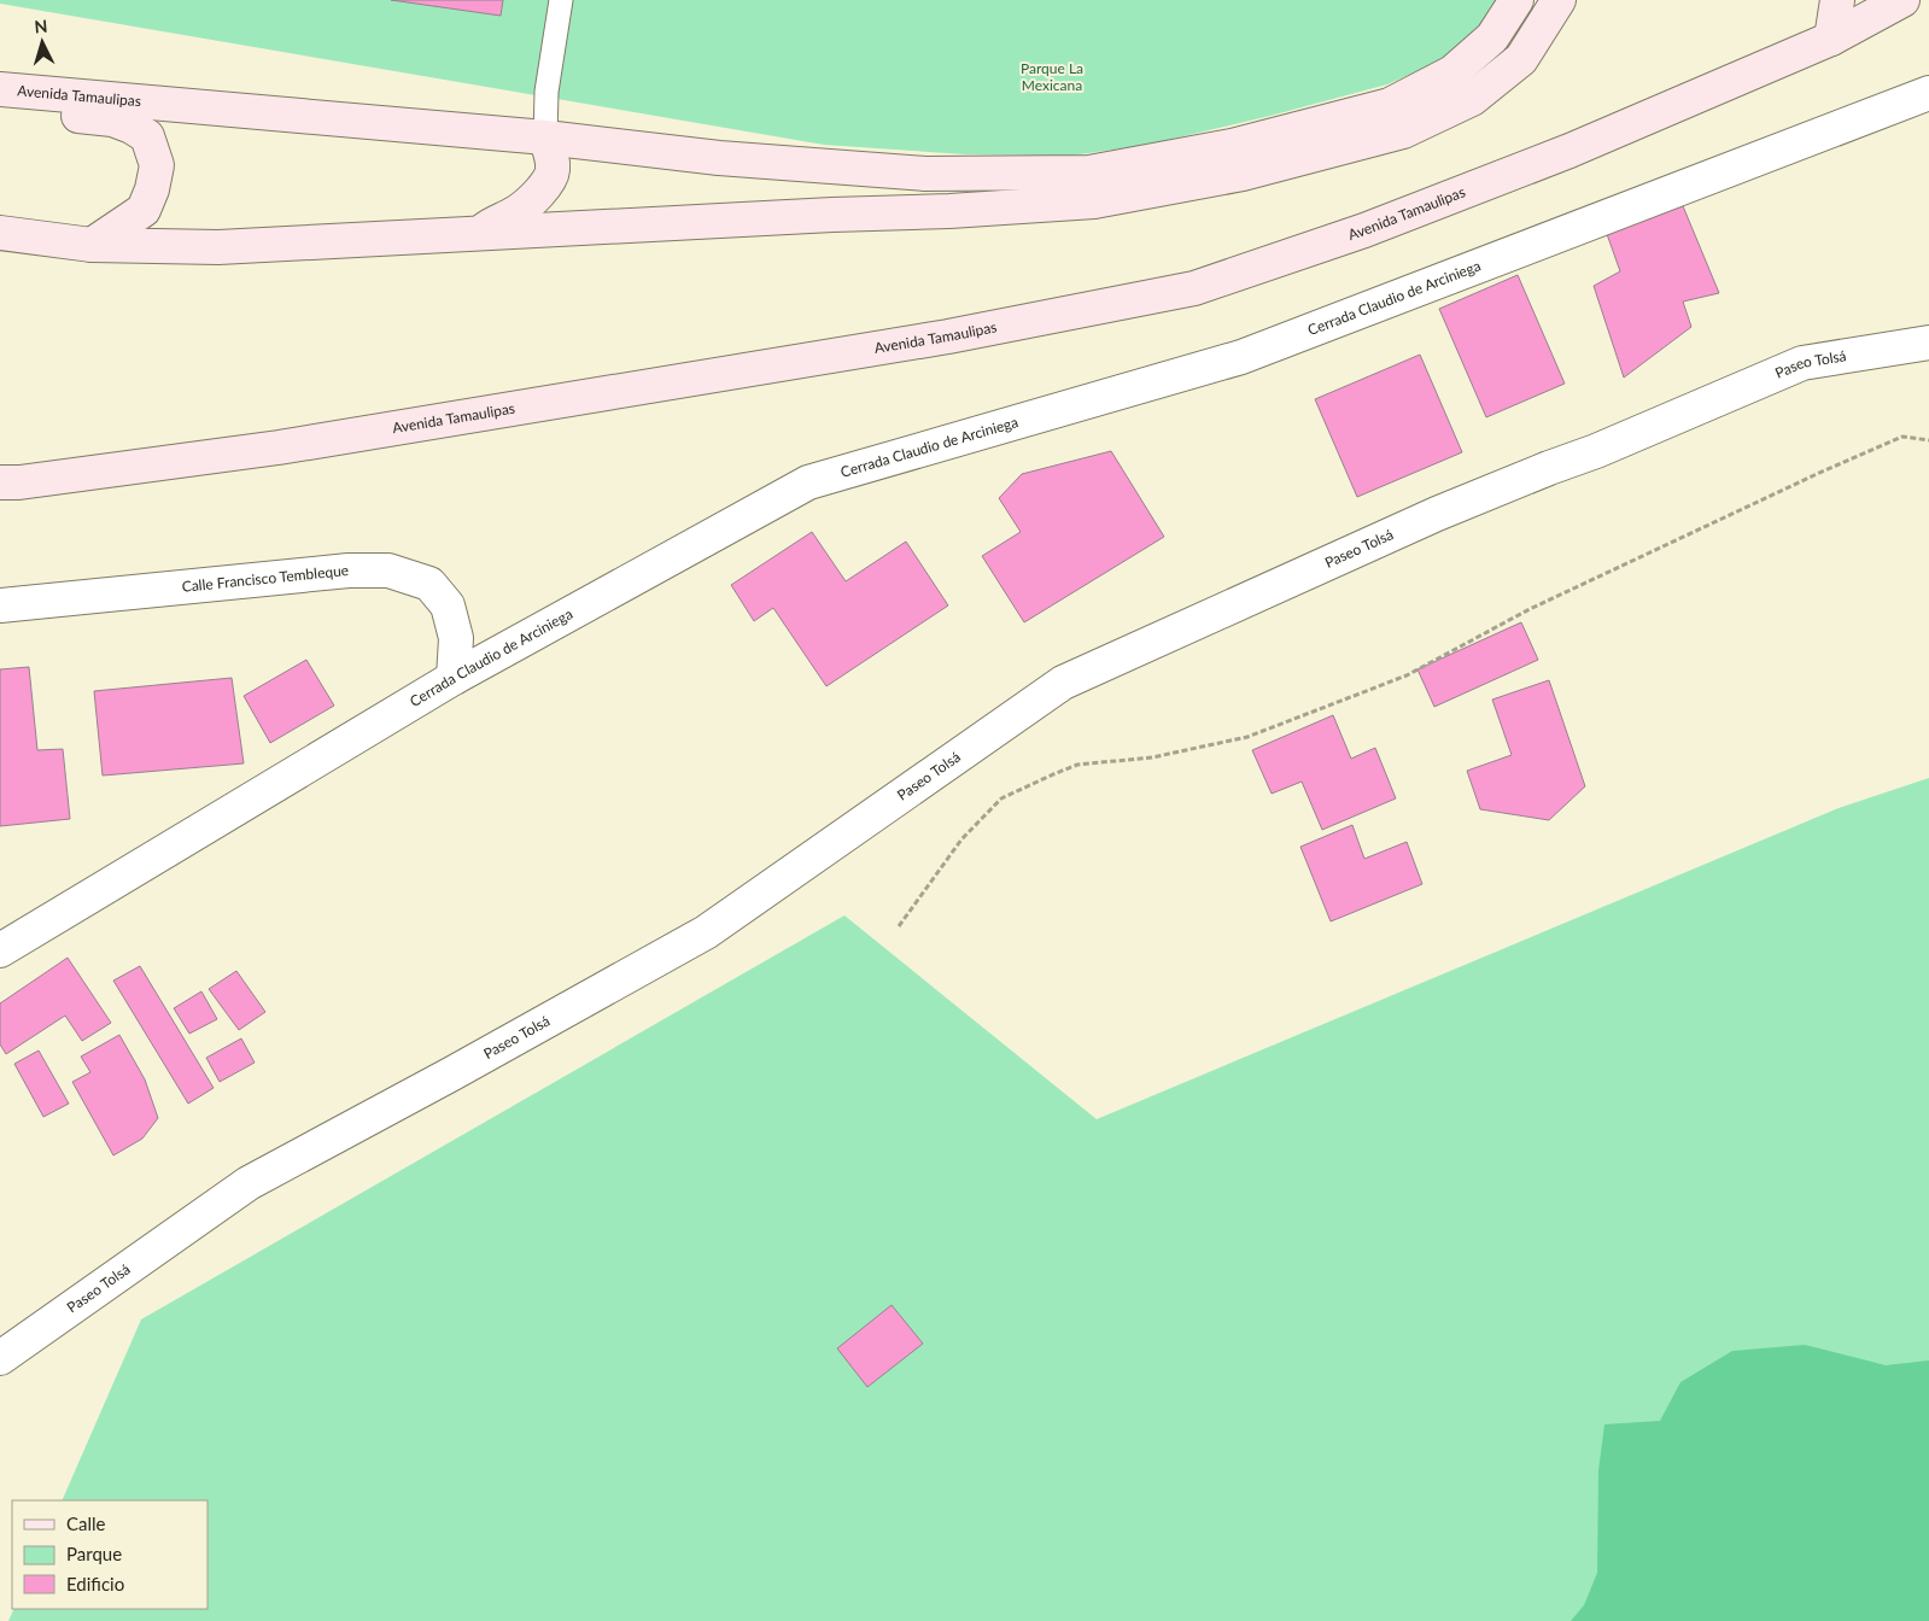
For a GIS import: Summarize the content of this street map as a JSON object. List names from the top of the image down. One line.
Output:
{"streets":{"street":["Avenida Tamaulipas","Cerrada Claudio de Arciniega","Paseo Tolsá","Calle Francisco Tembleque"]},"crossings":[["Cerrada Claudio de Arciniega","Calle Francisco Tembleque"]],"parks":["Parque La Mexicana"],"legend":["Calle","Parque","Edificio"],"north":"top"}
